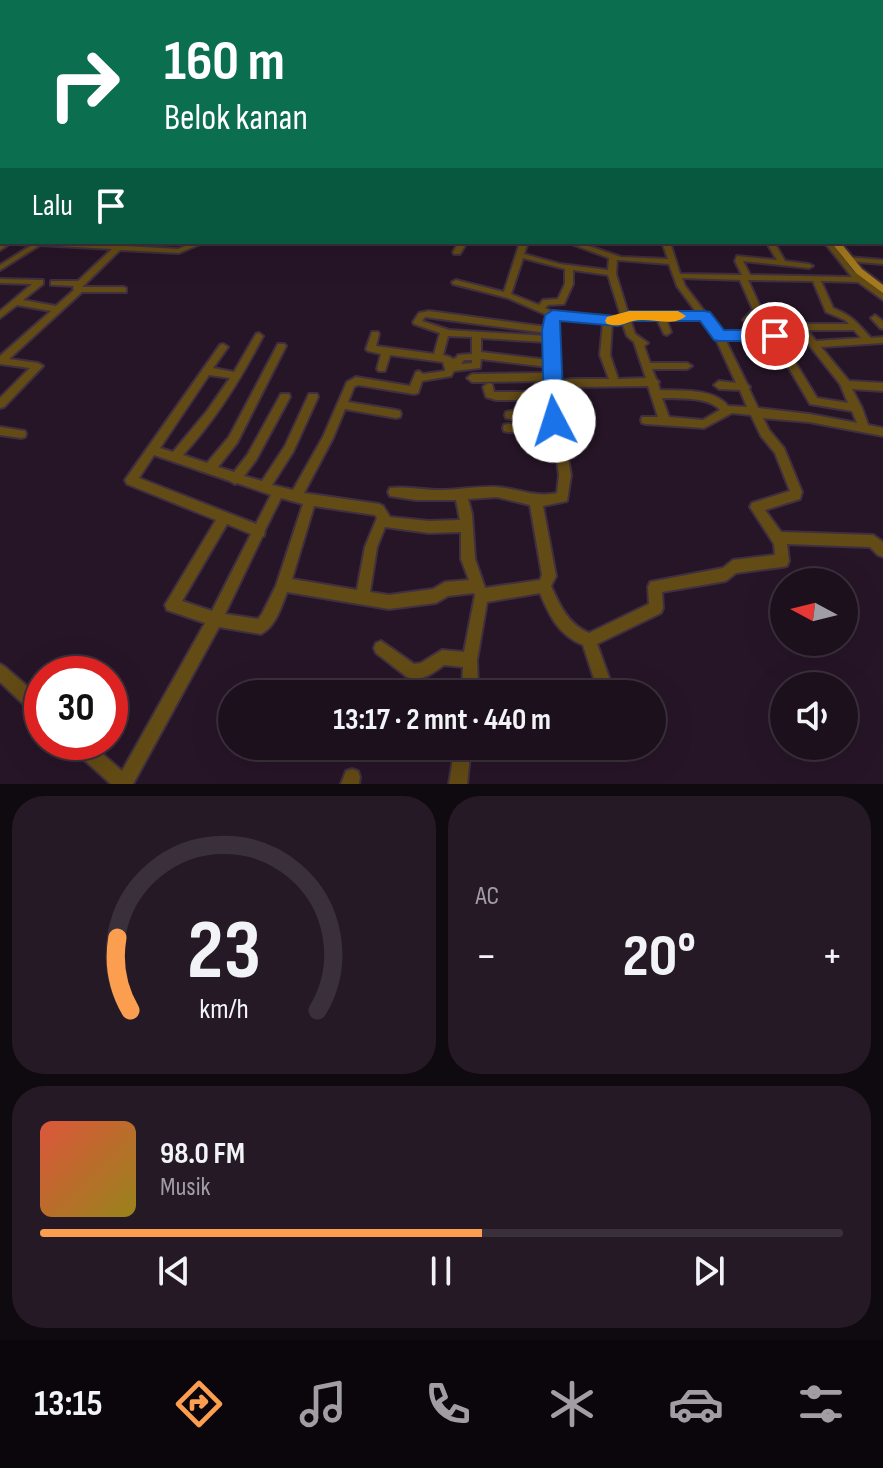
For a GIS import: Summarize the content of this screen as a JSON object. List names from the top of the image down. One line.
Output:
{"north":"left","page":{"turn":["160 m","Belok kanan"],"then":"Lalu","limit":"30","trip":"13:17 · 2 mnt · 440 m","tile":"AC","heat":["−","20°","+"],"song":["98.0 FM","Musik"],"tabs":"13:15","gauge":["23","km/h"]}}
